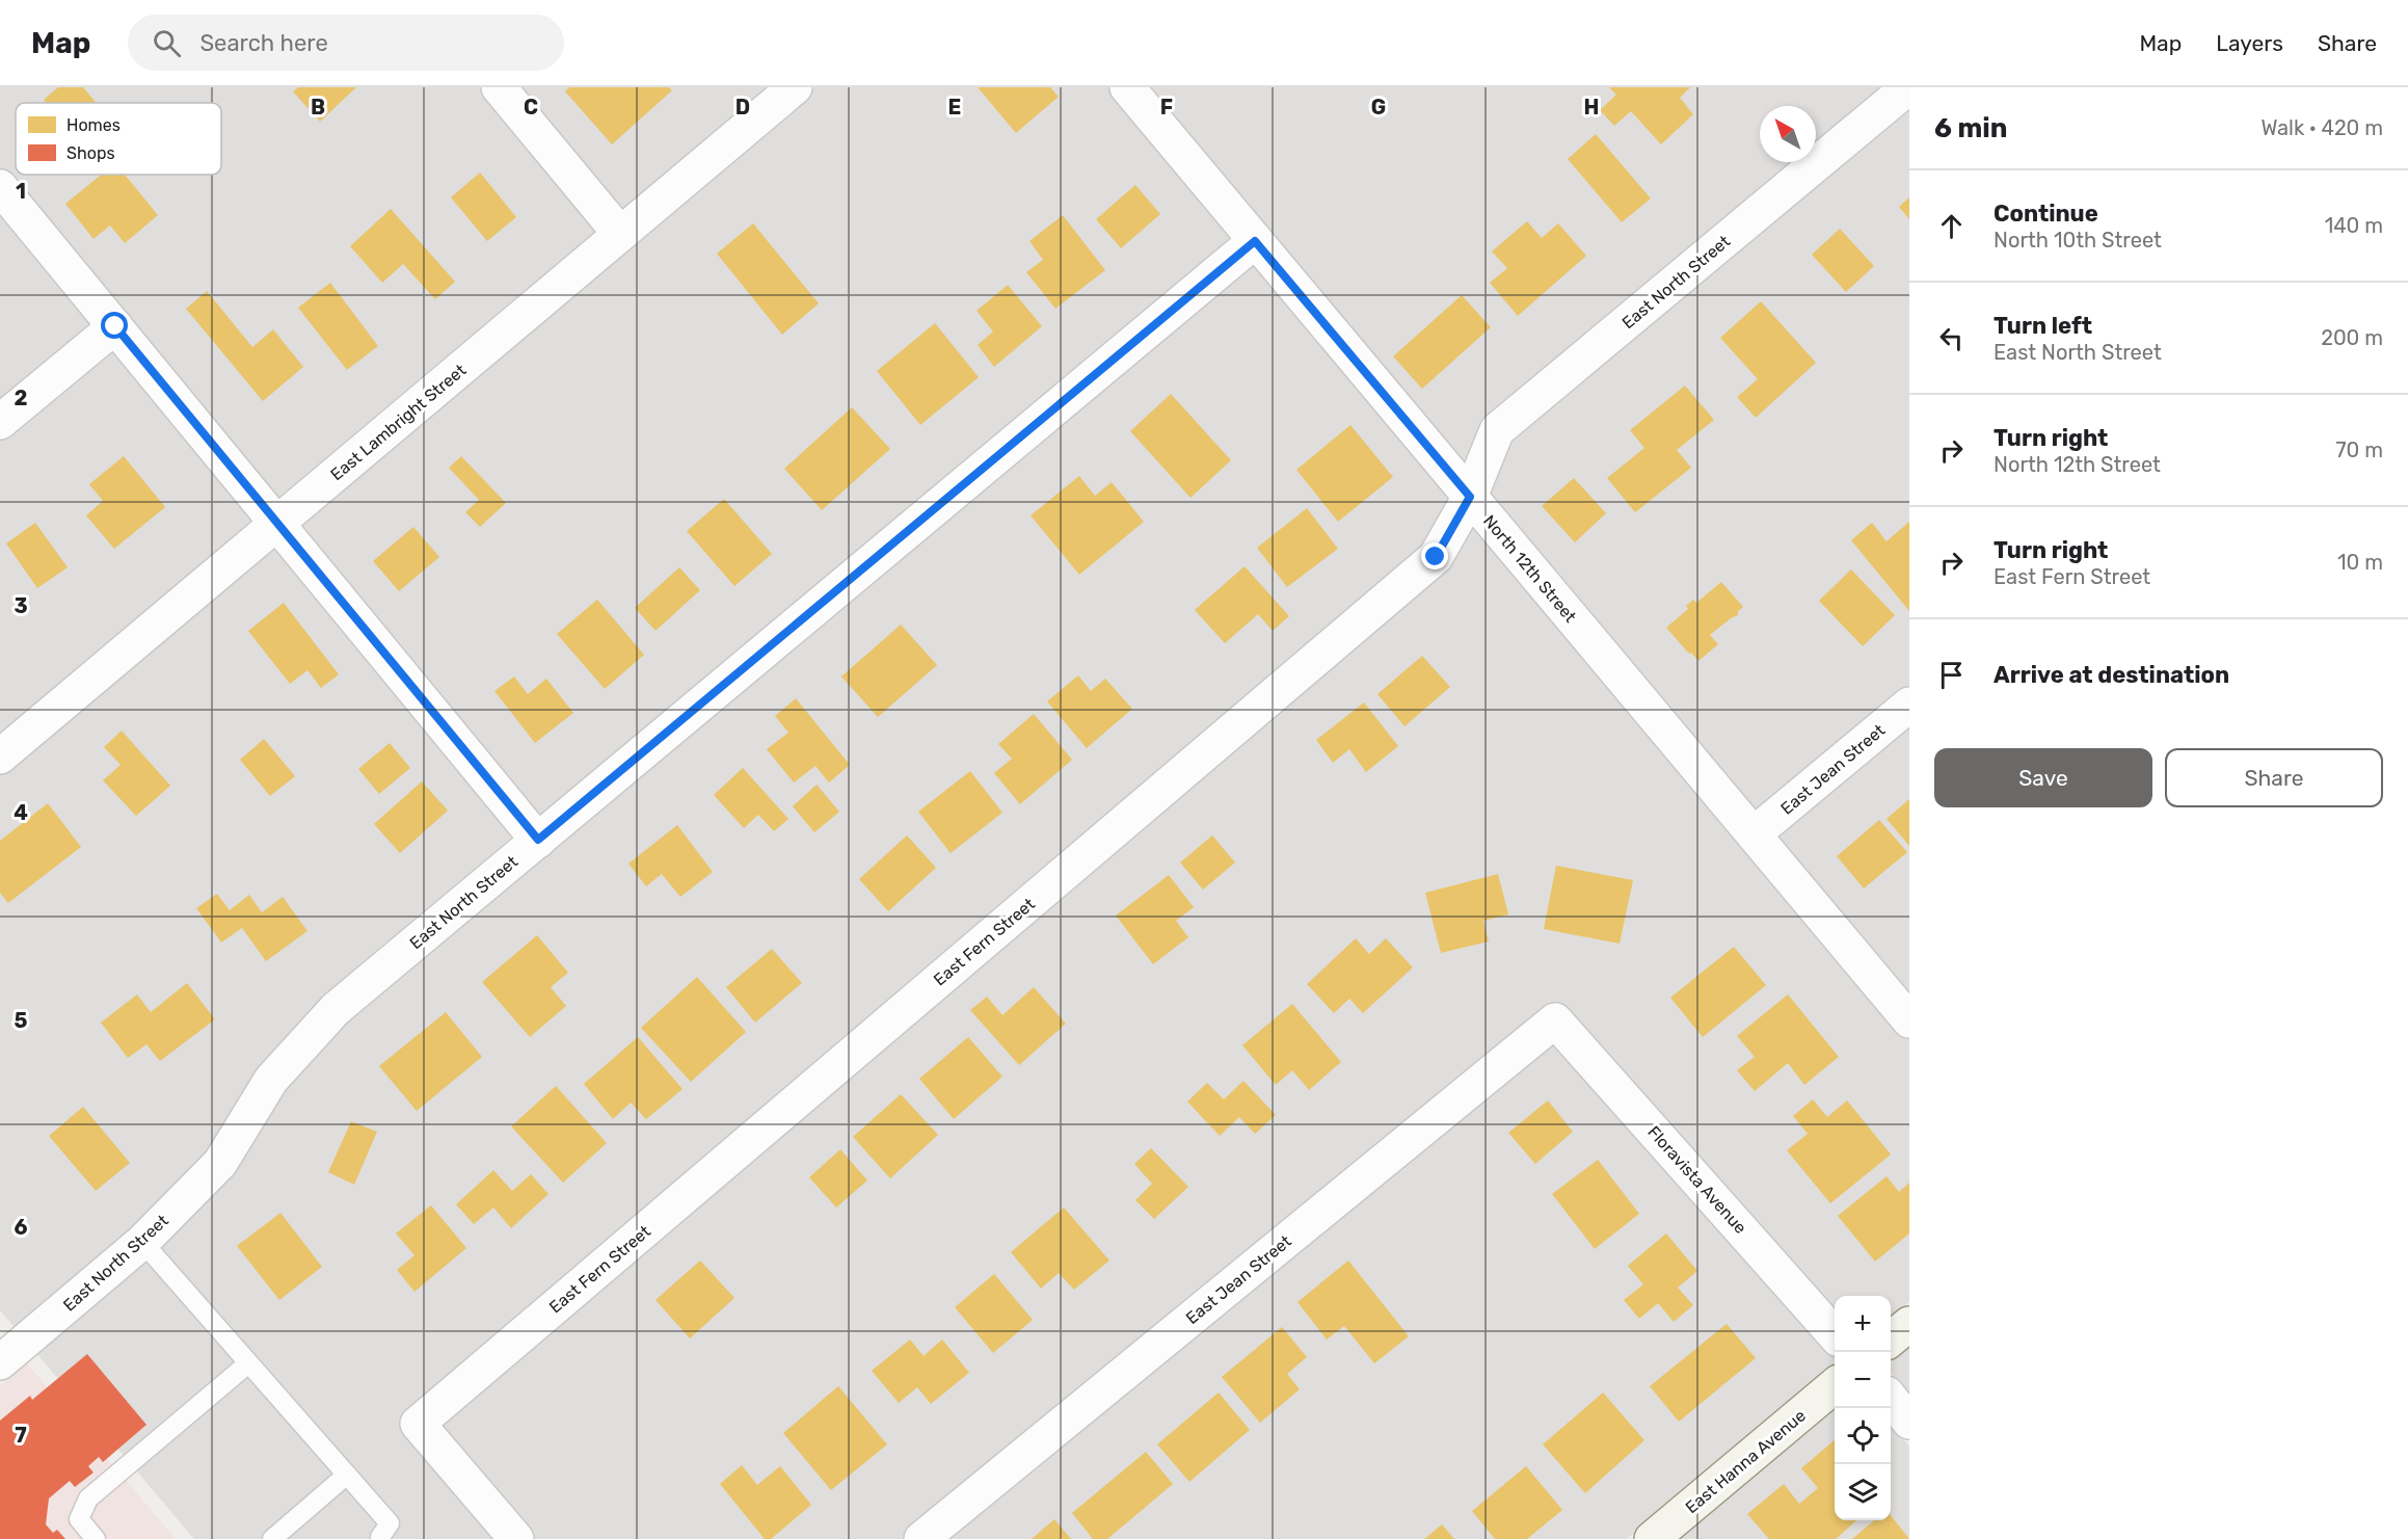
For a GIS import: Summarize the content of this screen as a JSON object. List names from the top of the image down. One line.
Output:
{"streets":{"street":["East North Street","East Lambright Street","North 12th Street","East Jean Street","East Fern Street","Floravista Avenue","East Hanna Avenue"]},"crossings":[["East North Street","North 12th Street"],["East North Street","East Fern Street"],["North 12th Street","East Jean Street"],["North 12th Street","East Fern Street"],["East Jean Street","Floravista Avenue"]],"legend":["Homes","Shops"],"north":"top left","page":{"header":"Map","search":"Search here","nav":["Map","Layers","Share"],"heading":["6 min","Walk · 420 m"],"list":[["Continue","North 10th Street","140 m"],["Turn left","East North Street","200 m"],["Turn right","North 12th Street","70 m"],["Turn right","East Fern Street","10 m"],"Arrive at destination"],"buttons":["Save","Share"],"map_buttons":["+","−"]},"grid":{"columns":["B","C","D","E","F","G","H"],"rows":["1","2","3","4","5","6","7"]}}
